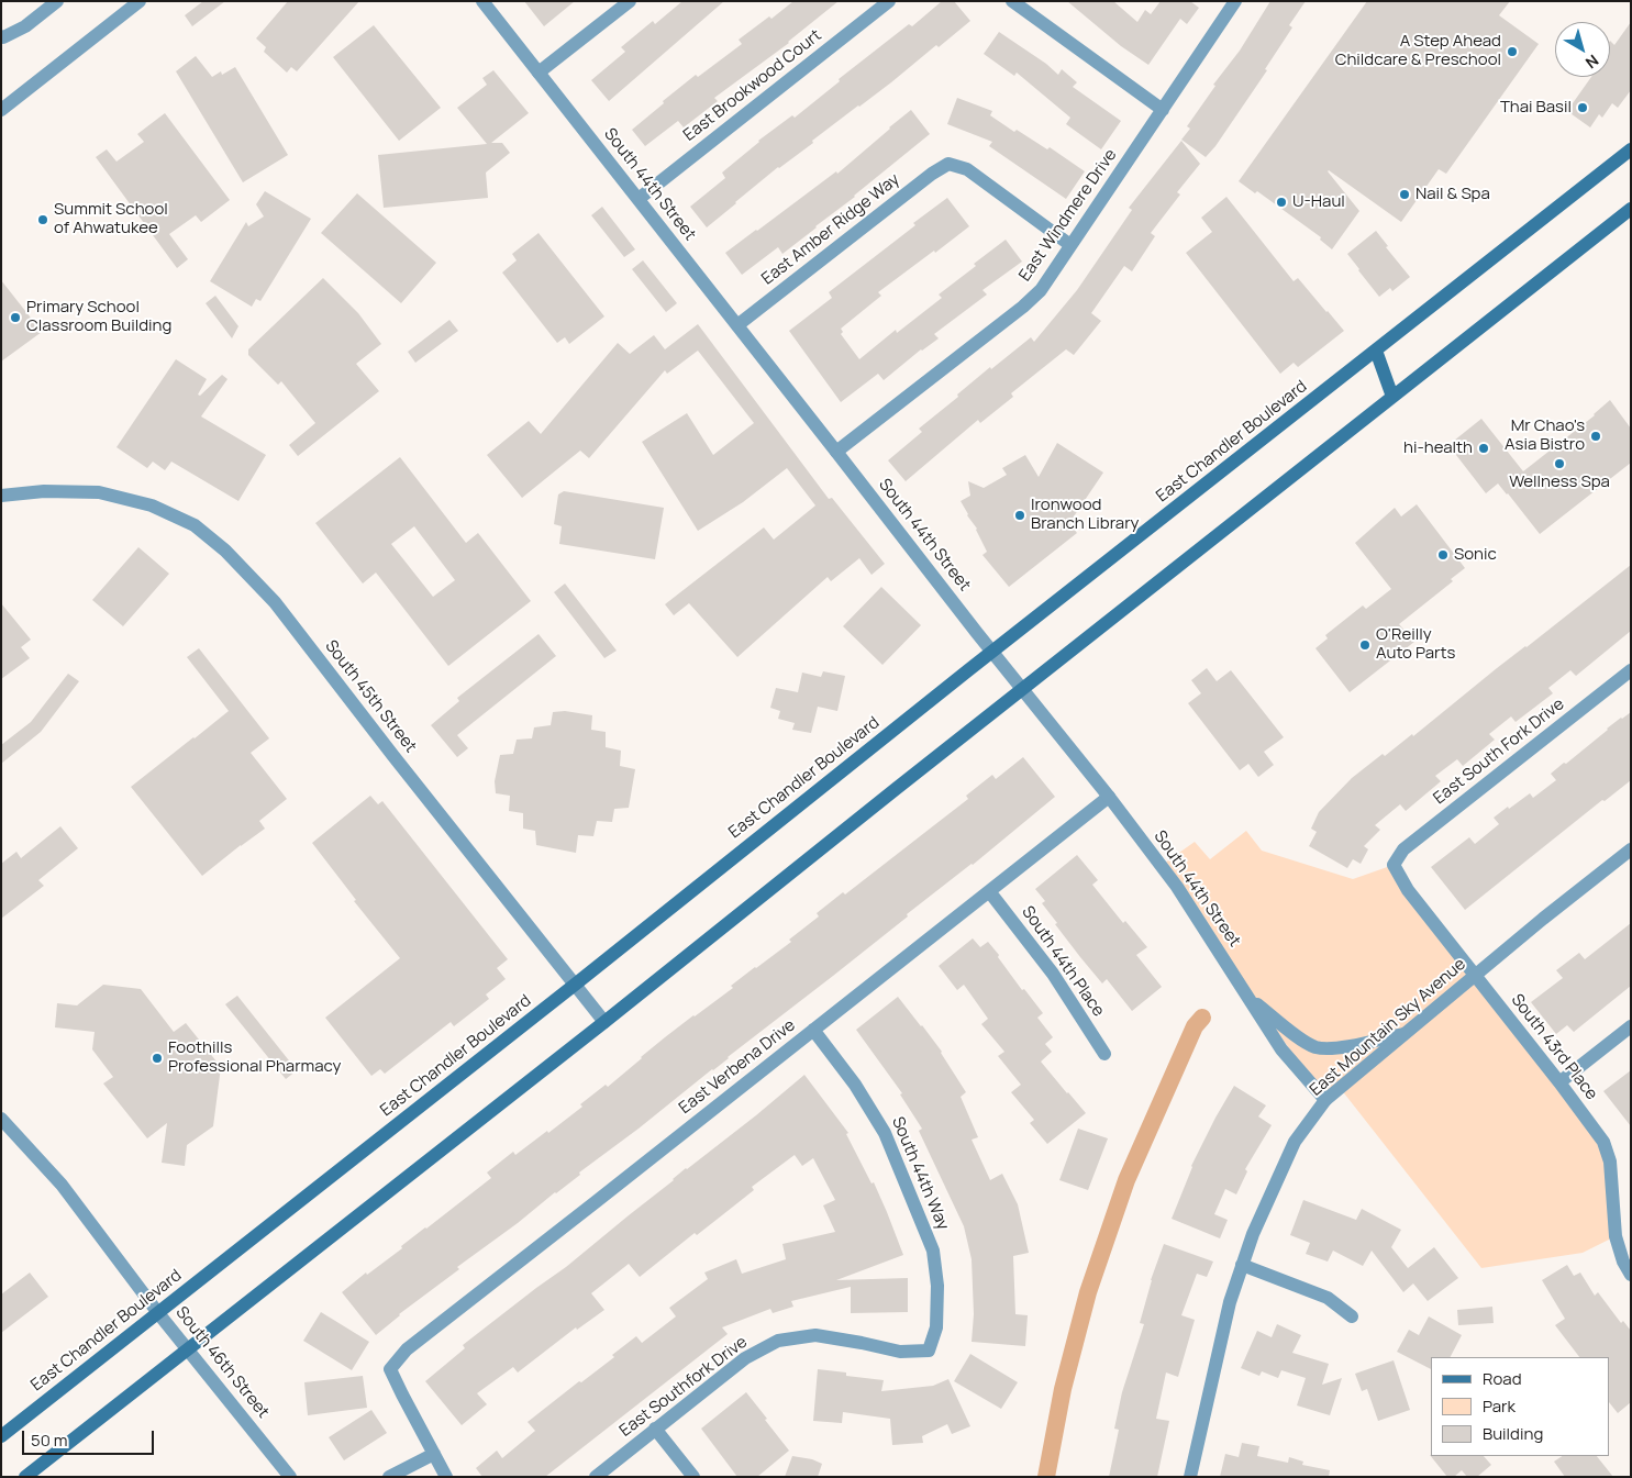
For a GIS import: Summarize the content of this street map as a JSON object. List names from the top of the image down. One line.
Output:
{"streets":{"main road":["East Chandler Boulevard"],"street":["East Brookwood Court","South 44th Street","East Windmere Drive","East Amber Ridge Way","South 45th Street","East South Fork Drive","South 44th Place","East Mountain Sky Avenue","South 43rd Place","East Verbena Drive","South 44th Way","South 46th Street","East Southfork Drive"]},"crossings":[["East Brookwood Court","South 44th Street"],["South 44th Street","East Windmere Drive"],["South 44th Street","East Amber Ridge Way"],["South 44th Street","East Chandler Boulevard"],["South 44th Street","East Mountain Sky Avenue"],["South 44th Street","East Verbena Drive"],["East Windmere Drive","East Amber Ridge Way"],["East Chandler Boulevard","South 45th Street"],["East Chandler Boulevard","South 46th Street"],["East South Fork Drive","South 43rd Place"],["South 44th Place","East Verbena Drive"],["East Mountain Sky Avenue","South 43rd Place"],["East Verbena Drive","South 44th Way"],["South 44th Way","East Southfork Drive"]],"places":["A Step Ahead Childcare & Preschool","Thai Basil","Nail & Spa","U-Haul","Summit School of Ahwatukee","Primary School Classroom Building","Mr Chao's Asia Bistro","hi-health","Wellness Spa","Ironwood Branch Library","Sonic","O'Reilly Auto Parts","Foothills Professional Pharmacy"],"legend":["Road","Park","Building"],"scale_bar":"50 m","north":"bottom right"}
